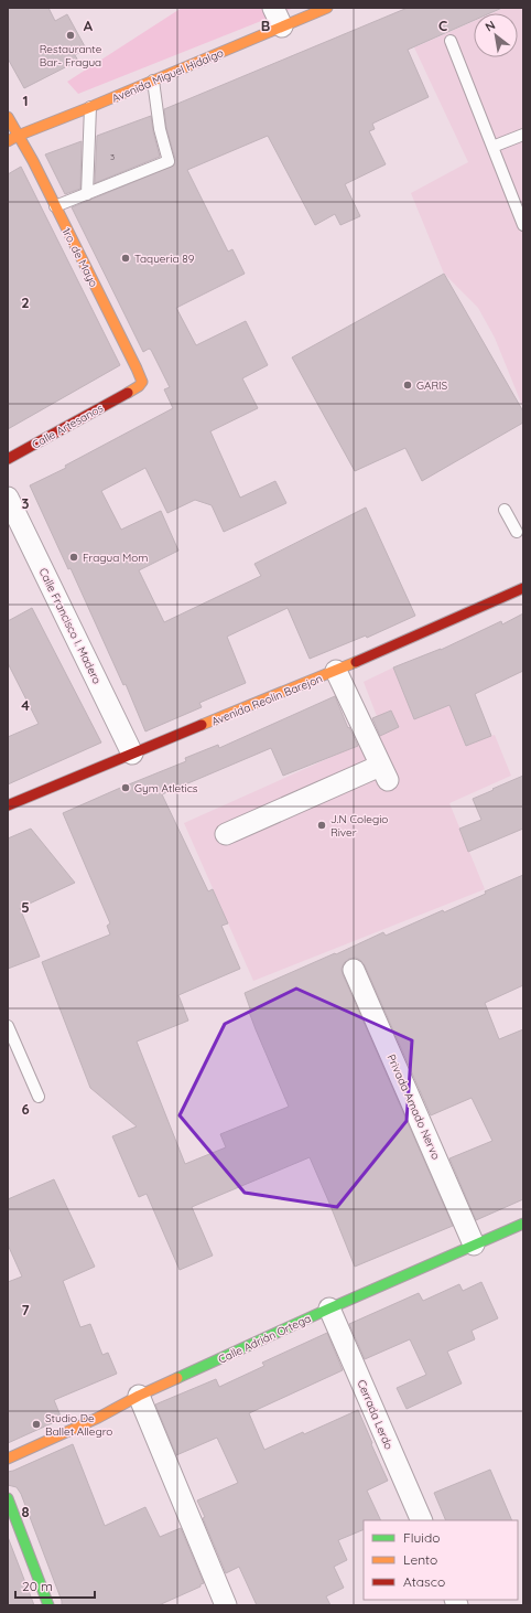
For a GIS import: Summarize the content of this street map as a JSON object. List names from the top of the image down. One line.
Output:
{"streets":{"main road":["Avenida Miguel Hidalgo","1ro. de Mayo","Calle Artesanos","Avenida Reolin Barejon","Calle Adrián Ortega"],"street":["Calle Francisco I. Madero","Privada Amado Nervo","Cerrada Lerdo"]},"crossings":[["Avenida Miguel Hidalgo","1ro. de Mayo"],["1ro. de Mayo","Calle Artesanos"],["Calle Francisco I. Madero","Avenida Reolin Barejon"],["Privada Amado Nervo","Calle Adrián Ortega"],["Calle Adrián Ortega","Cerrada Lerdo"]],"places":["Restaurante Bar- Fragua","Taqueria 89","GARIS","Fragua Mom","Gym Atletics","J.N Colegio River","Studio De Ballet Allegro"],"house_numbers":["3"],"legend":["Fluido","Lento","Atasco"],"scale_bar":"20 m","north":"top left","grid":{"columns":["A","B","C"],"rows":["1","2","3","4","5","6","7","8"]}}
